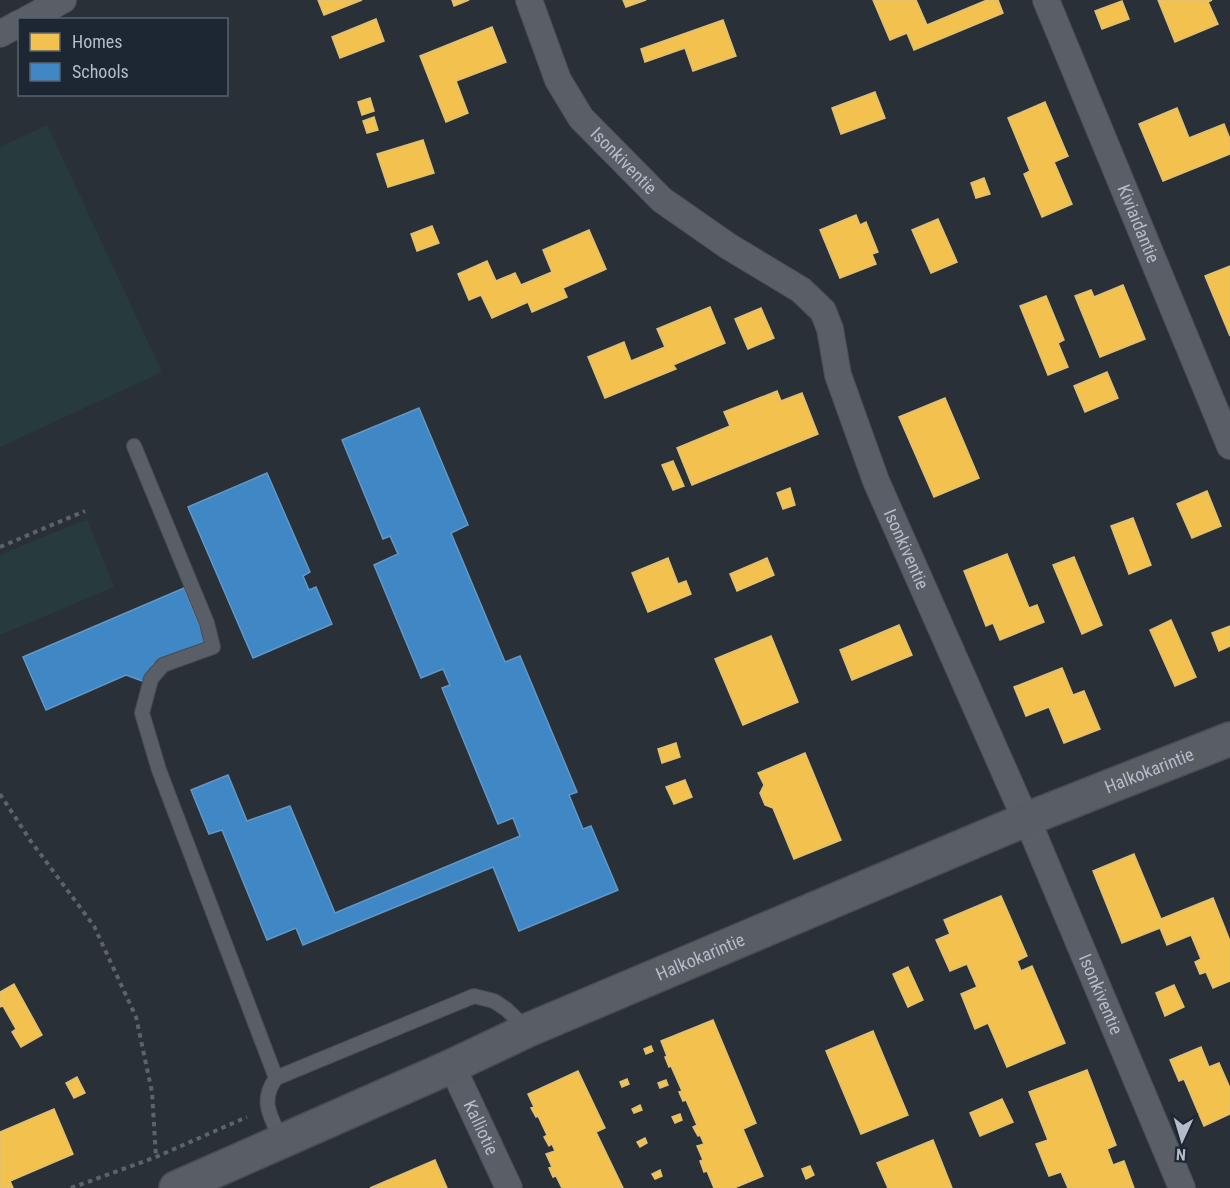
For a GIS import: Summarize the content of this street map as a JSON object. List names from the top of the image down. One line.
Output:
{"streets":{"street":["Isonkiventie","Kiviaidantie","Halkokarintie","Kalliotie"]},"crossings":[["Isonkiventie","Halkokarintie"],["Halkokarintie","Kalliotie"]],"legend":["Homes","Schools"],"north":"bottom"}
